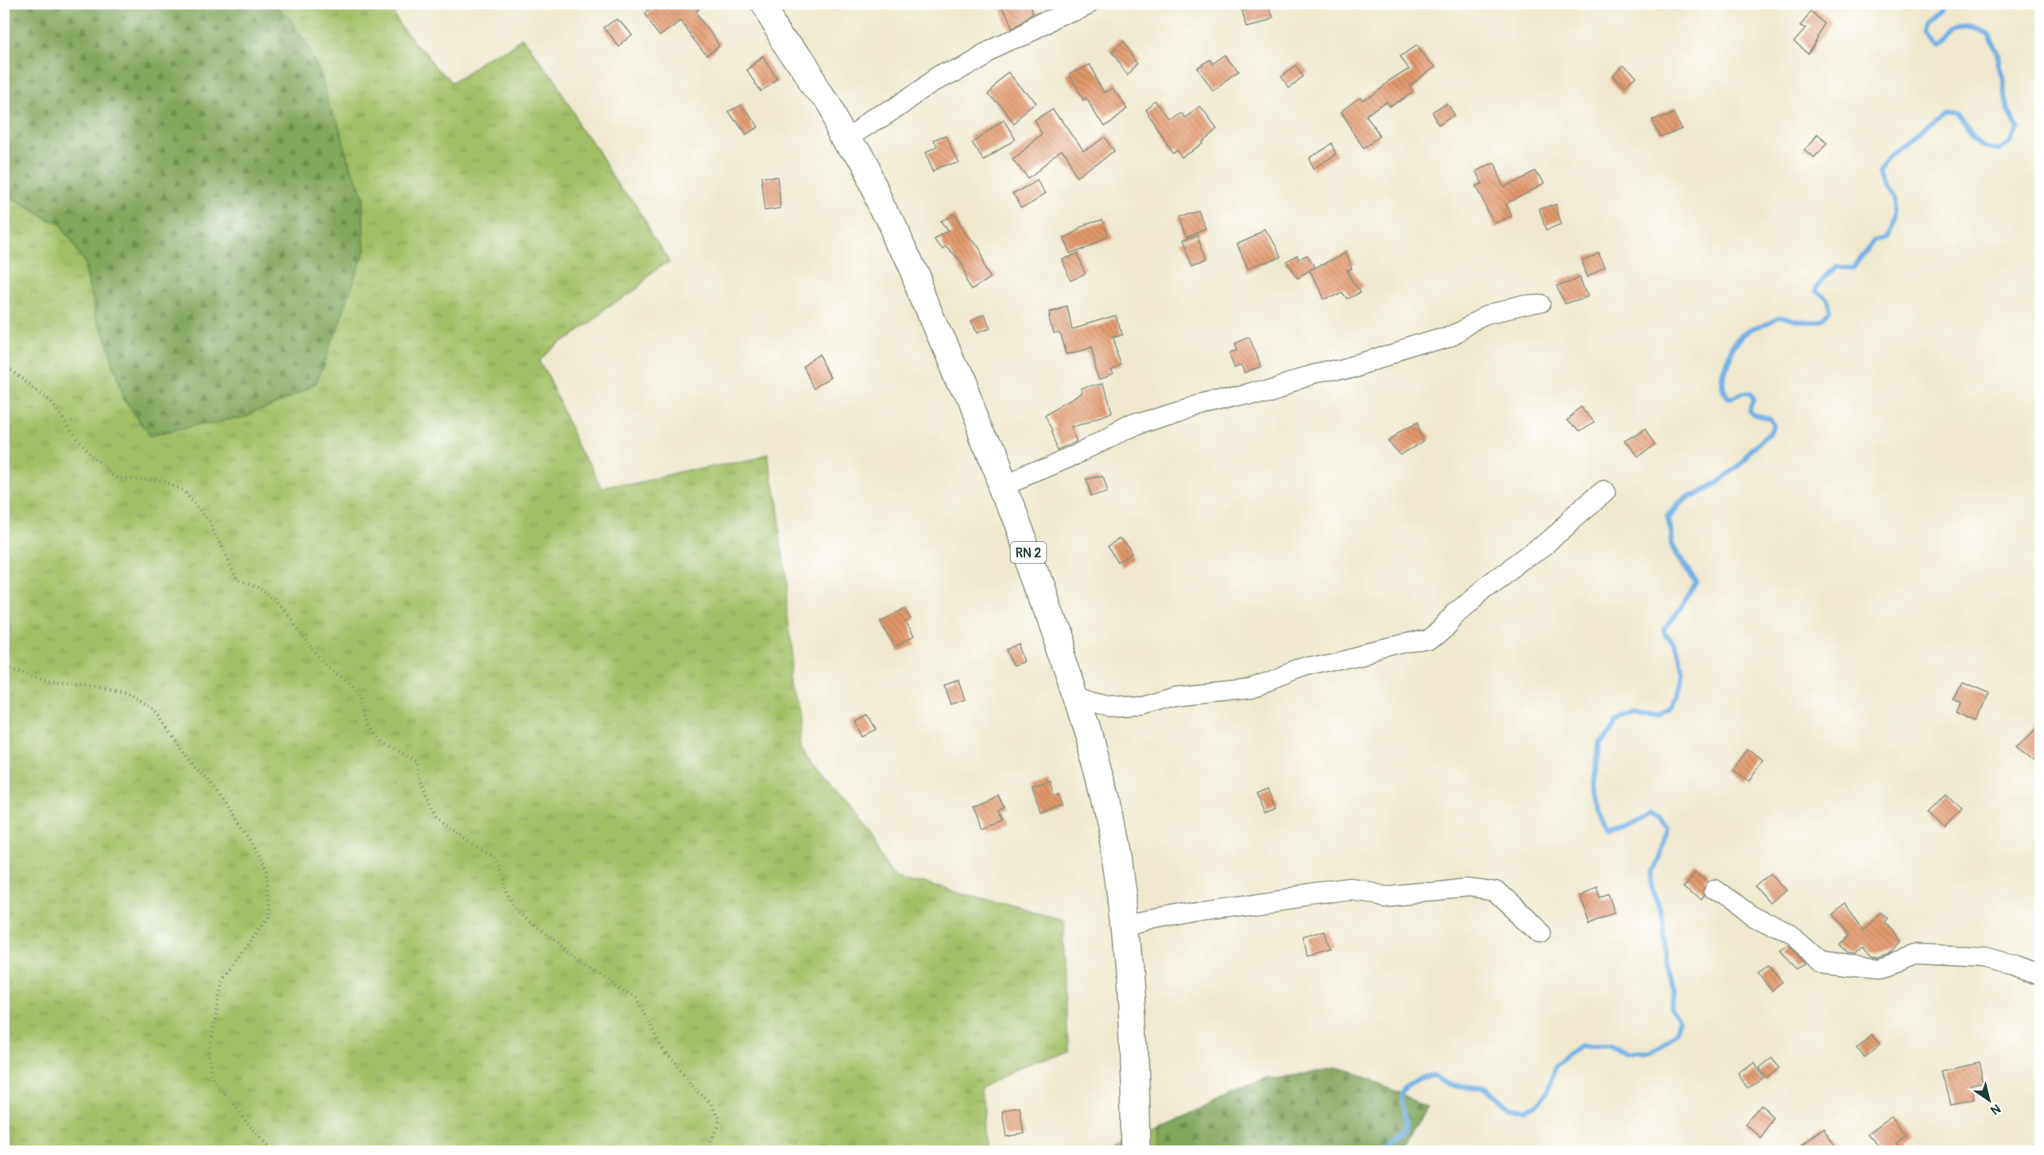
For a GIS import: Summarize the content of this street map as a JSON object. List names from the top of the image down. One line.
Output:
{"streets":{"main road":["RN 2"]},"north":"bottom right"}
